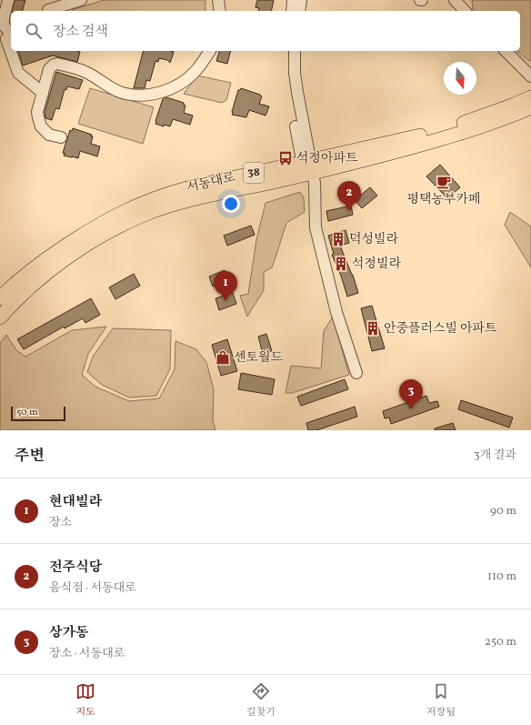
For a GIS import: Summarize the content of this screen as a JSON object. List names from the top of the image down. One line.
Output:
{"streets":{"main road":["38","서동대로"]},"places":{"bus stop":["석정아파트"],"cafe":["평택농부카페"],"building":["덕성빌라","석정빌라","안중플러스빌 아파트"],"shop":["센토월드"]},"scale_bar":"50 m","north":"bottom","page":{"search":"장소 검색","pins":["2","1","3"],"scale":"50 m","heading":["주변","3개 결과"],"list":[{"mark":"1","name":"현대빌라","note":"장소","value":"90 m"},{"mark":"2","name":"전주식당","note":"음식점 · 서동대로","value":"110 m"},{"mark":"3","name":"상가동","note":"장소 · 서동대로","value":"250 m"}],"nav":["지도","길찾기","저장됨"]}}
